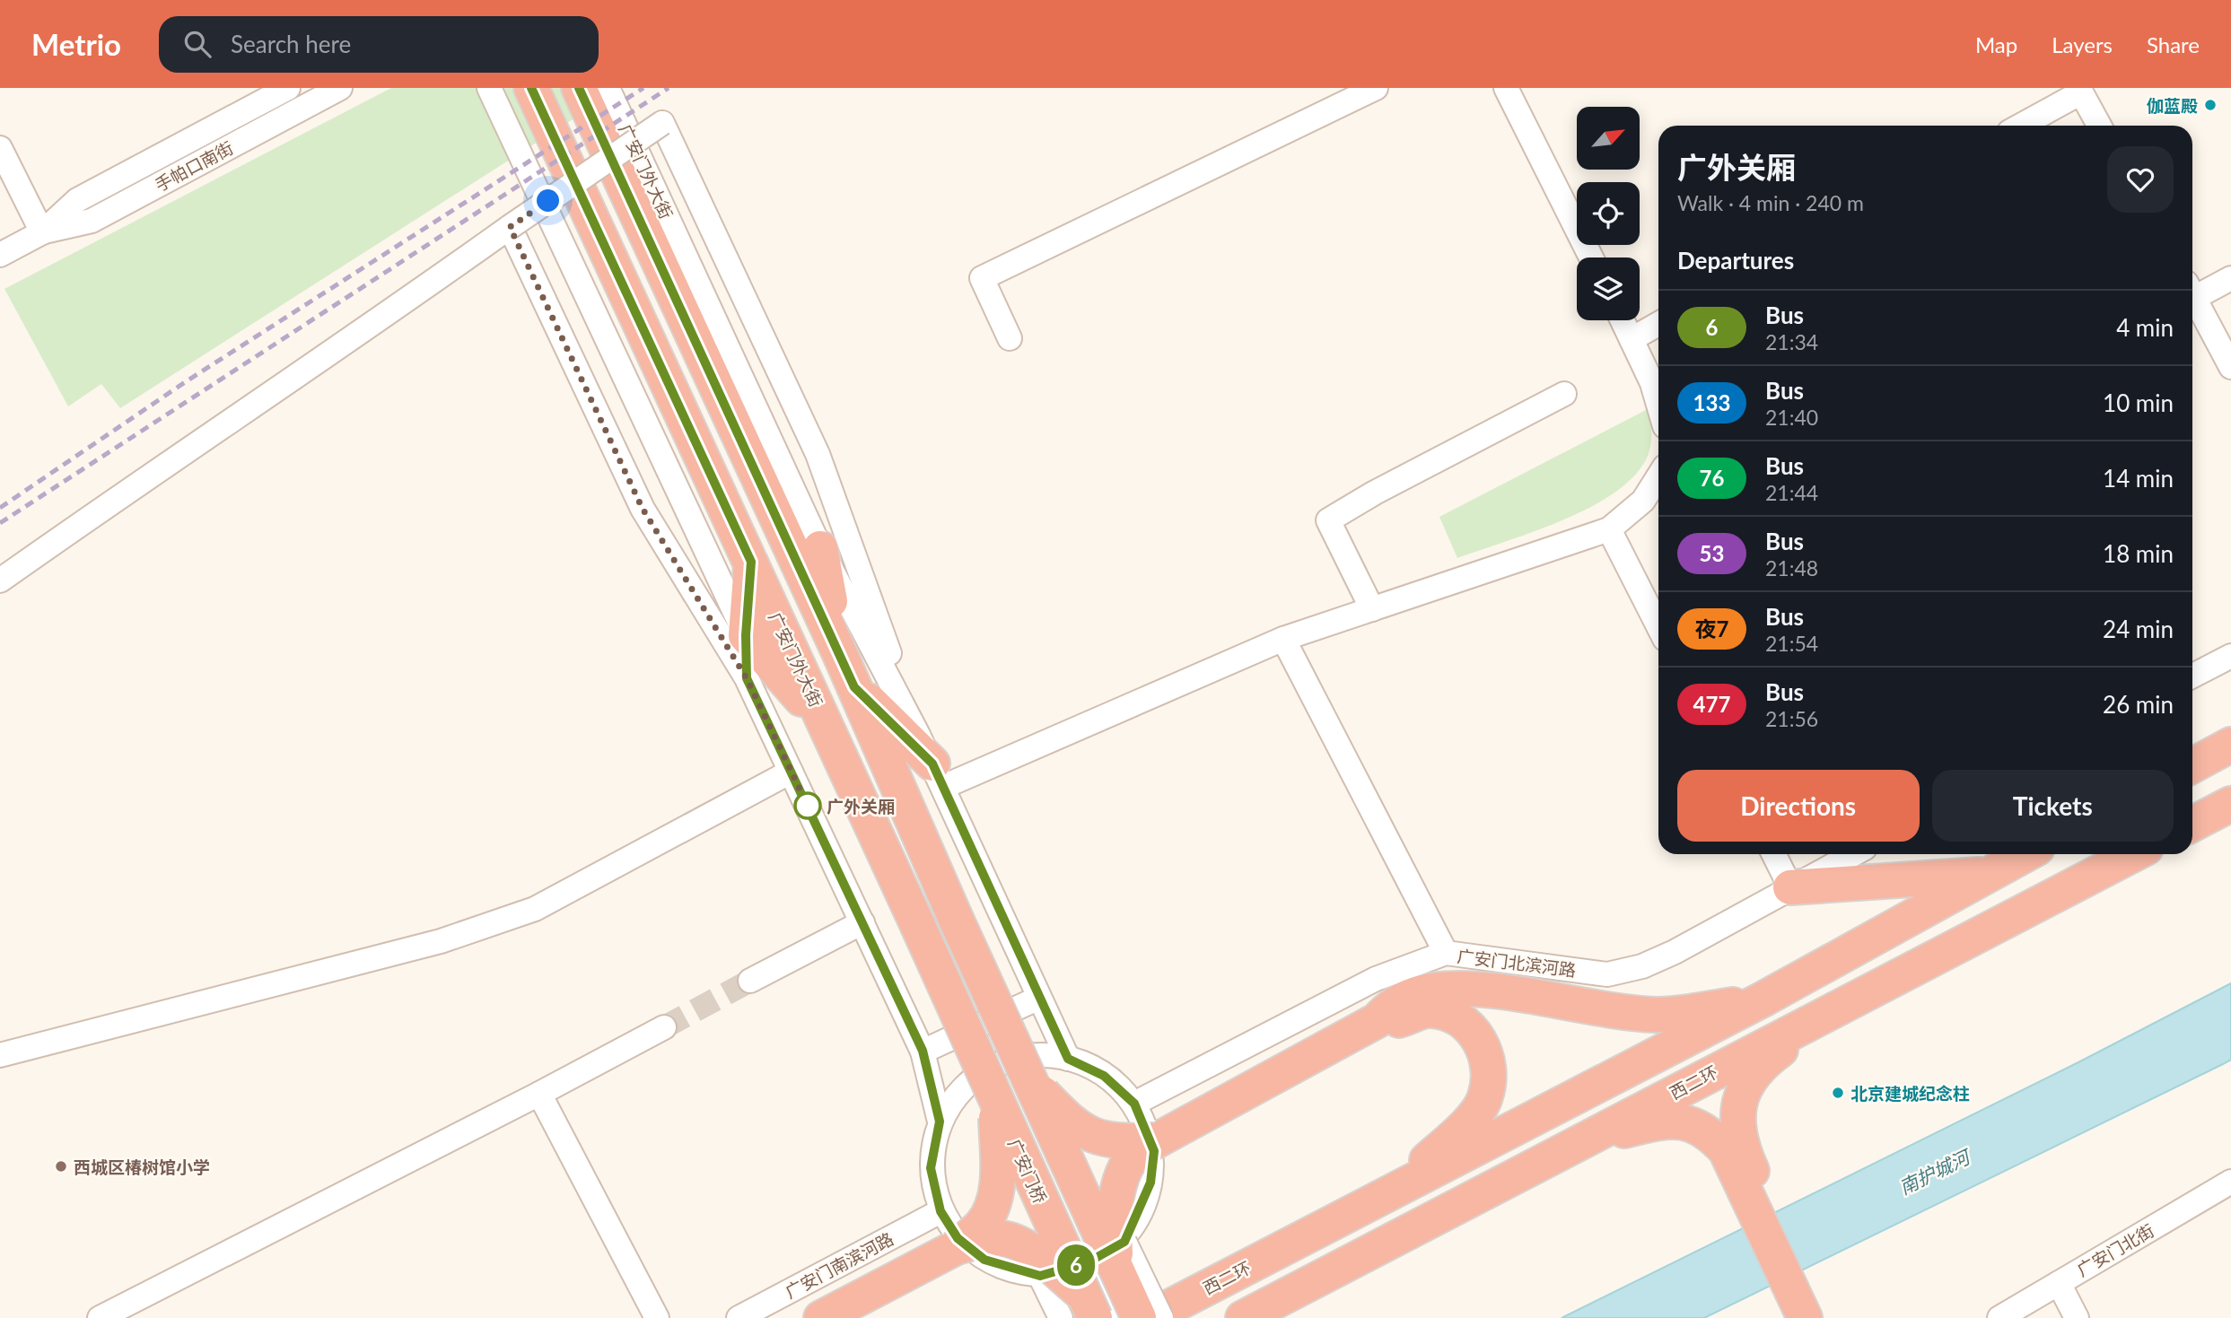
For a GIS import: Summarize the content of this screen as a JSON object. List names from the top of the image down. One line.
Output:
{"streets":{"highway":["广安门外大街","西二环","广安门桥"],"street":["手帕口南街","广安门北滨河路","广安门北街","广安门南滨河路"]},"crossings":[["广安门外大街","广安门桥"]],"water":["南护城河"],"places":["伽蓝殿","广外关厢","北京建城纪念柱","西城区椿树馆小学"],"lines":["bus line 6"],"north":"top right","page":{"header":"Metrio","search":"Search here","nav":["Map","Layers","Share"],"on_map":"6","heading":[["广外关厢","Walk · 4 min · 240 m"],"Departures"],"list":[{"mark":"6","name":"Bus","note":"21:34","value":"4 min"},{"mark":"133","name":"Bus","note":"21:40","value":"10 min"},{"mark":"76","name":"Bus","note":"21:44","value":"14 min"},{"mark":"53","name":"Bus","note":"21:48","value":"18 min"},{"mark":"夜7","name":"Bus","note":"21:54","value":"24 min"},{"mark":"477","name":"Bus","note":"21:56","value":"26 min"}],"buttons":["Directions","Tickets"]}}
